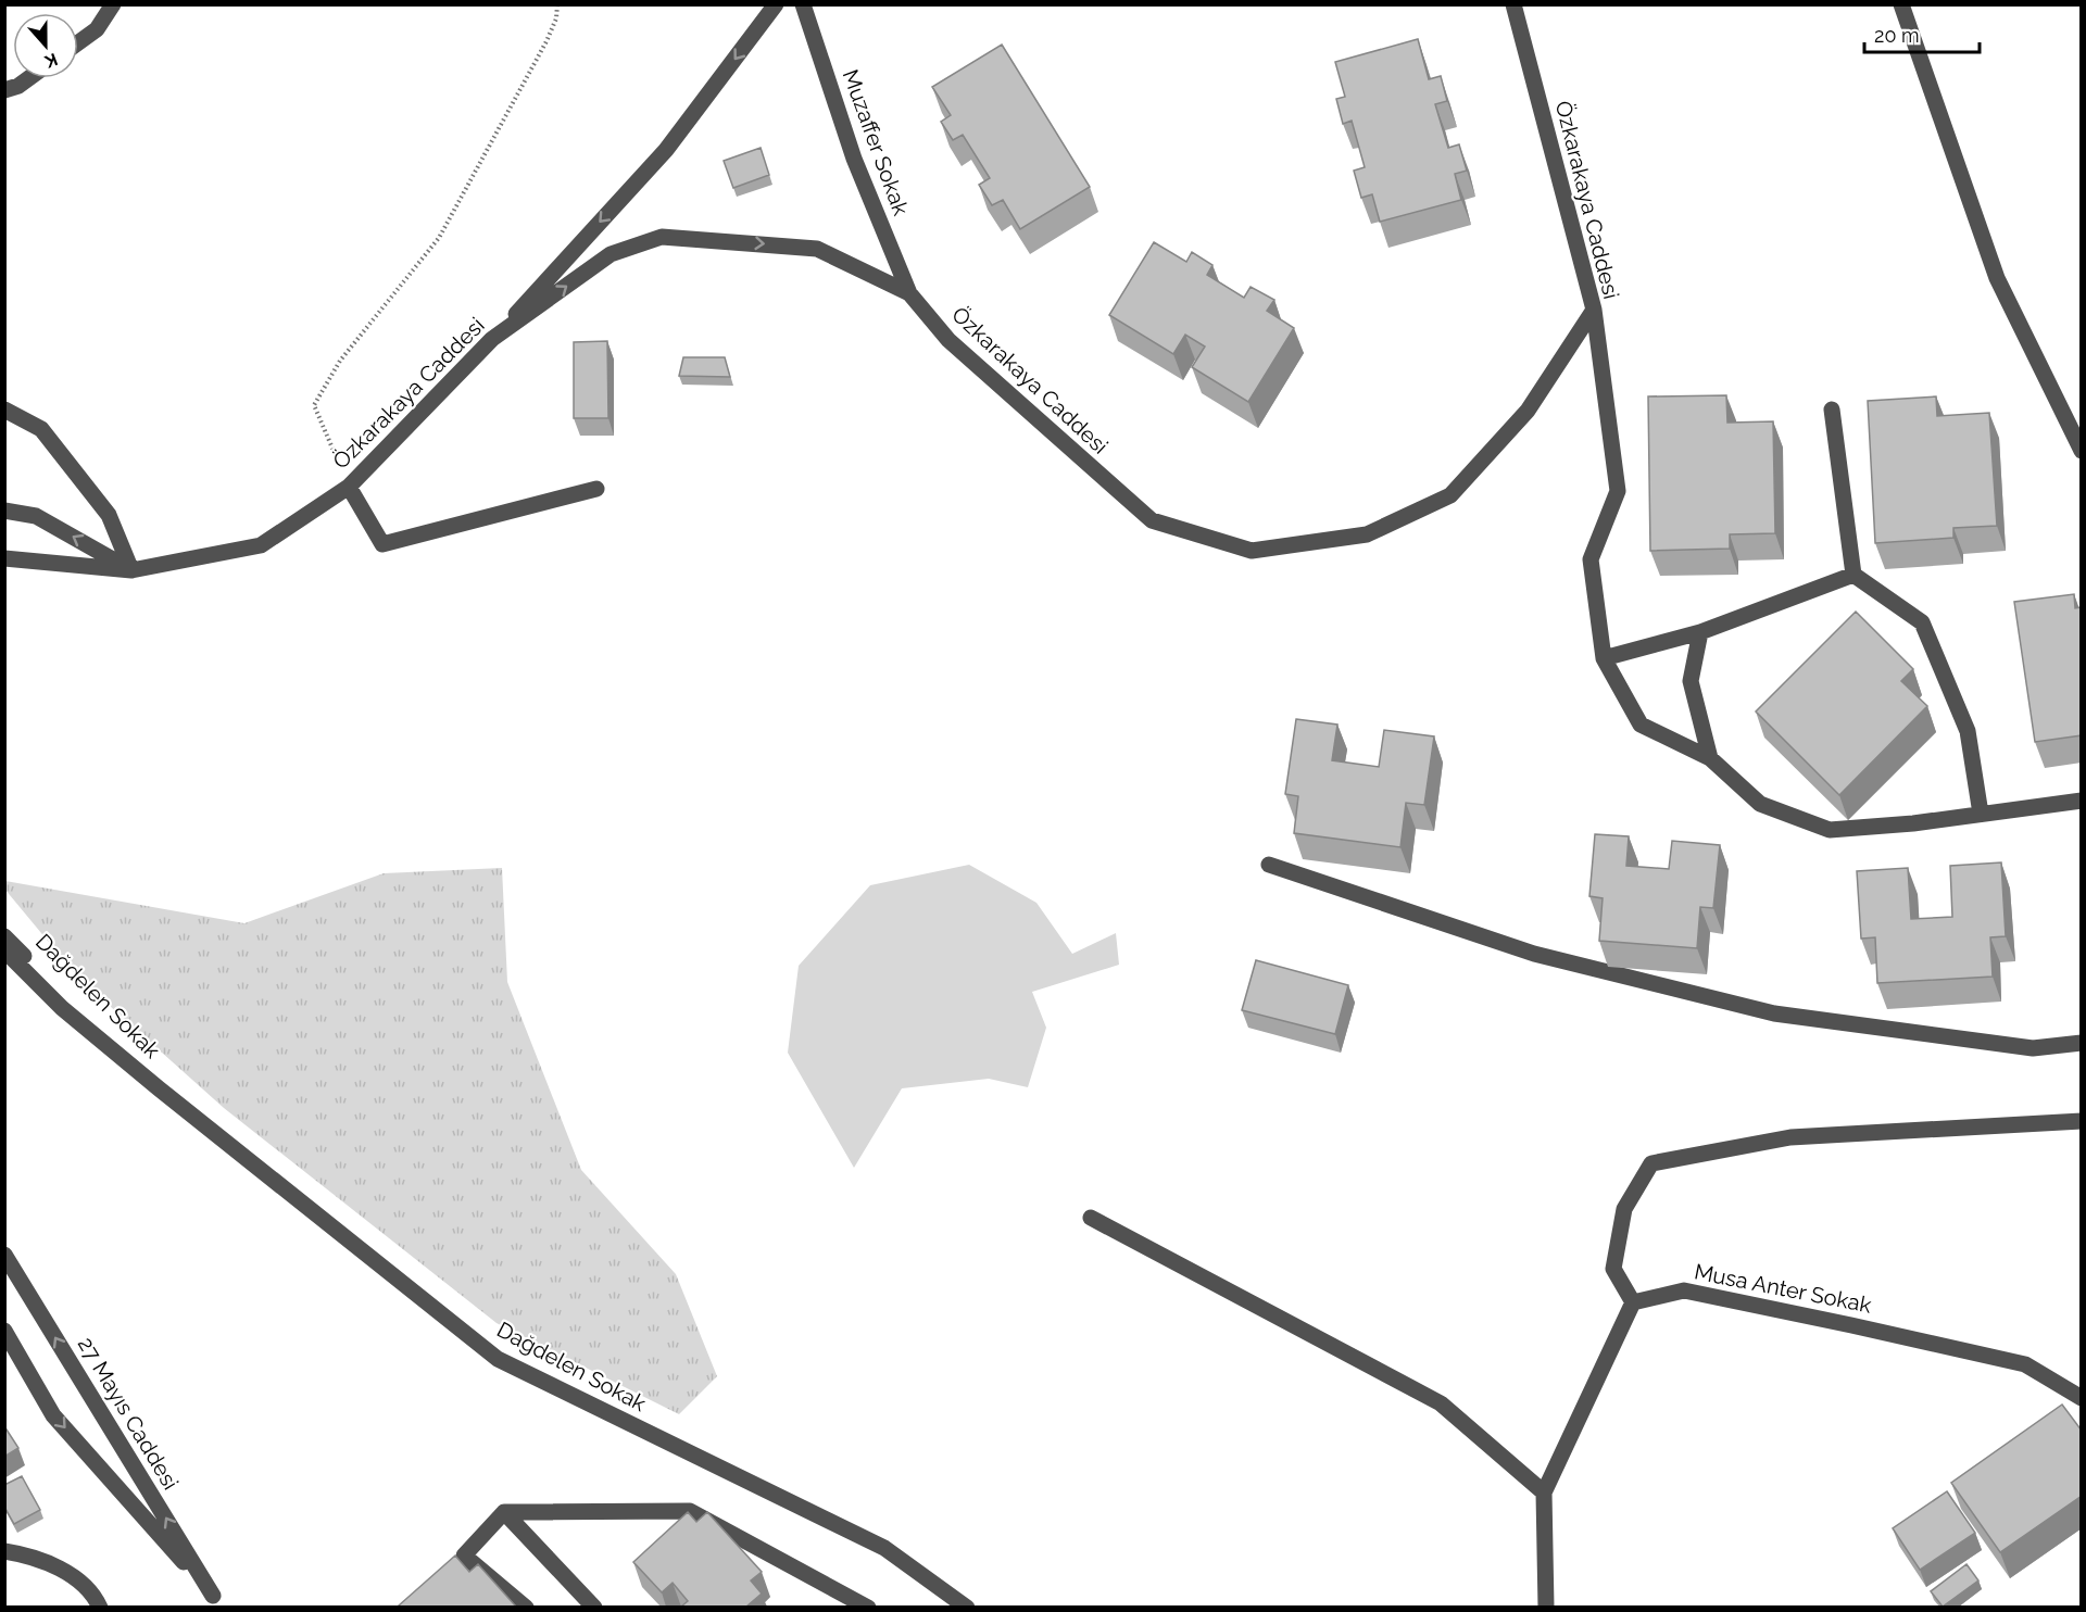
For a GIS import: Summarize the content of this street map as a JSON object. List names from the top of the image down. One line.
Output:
{"streets":{"street":["Muzaffer Sokak","Özkarakaya Caddesi","Dağdelen Sokak","Musa Anter Sokak","27 Mayıs Caddesi"]},"crossings":[["Muzaffer Sokak","Özkarakaya Caddesi"]],"scale_bar":"20 m","north":"bottom"}
